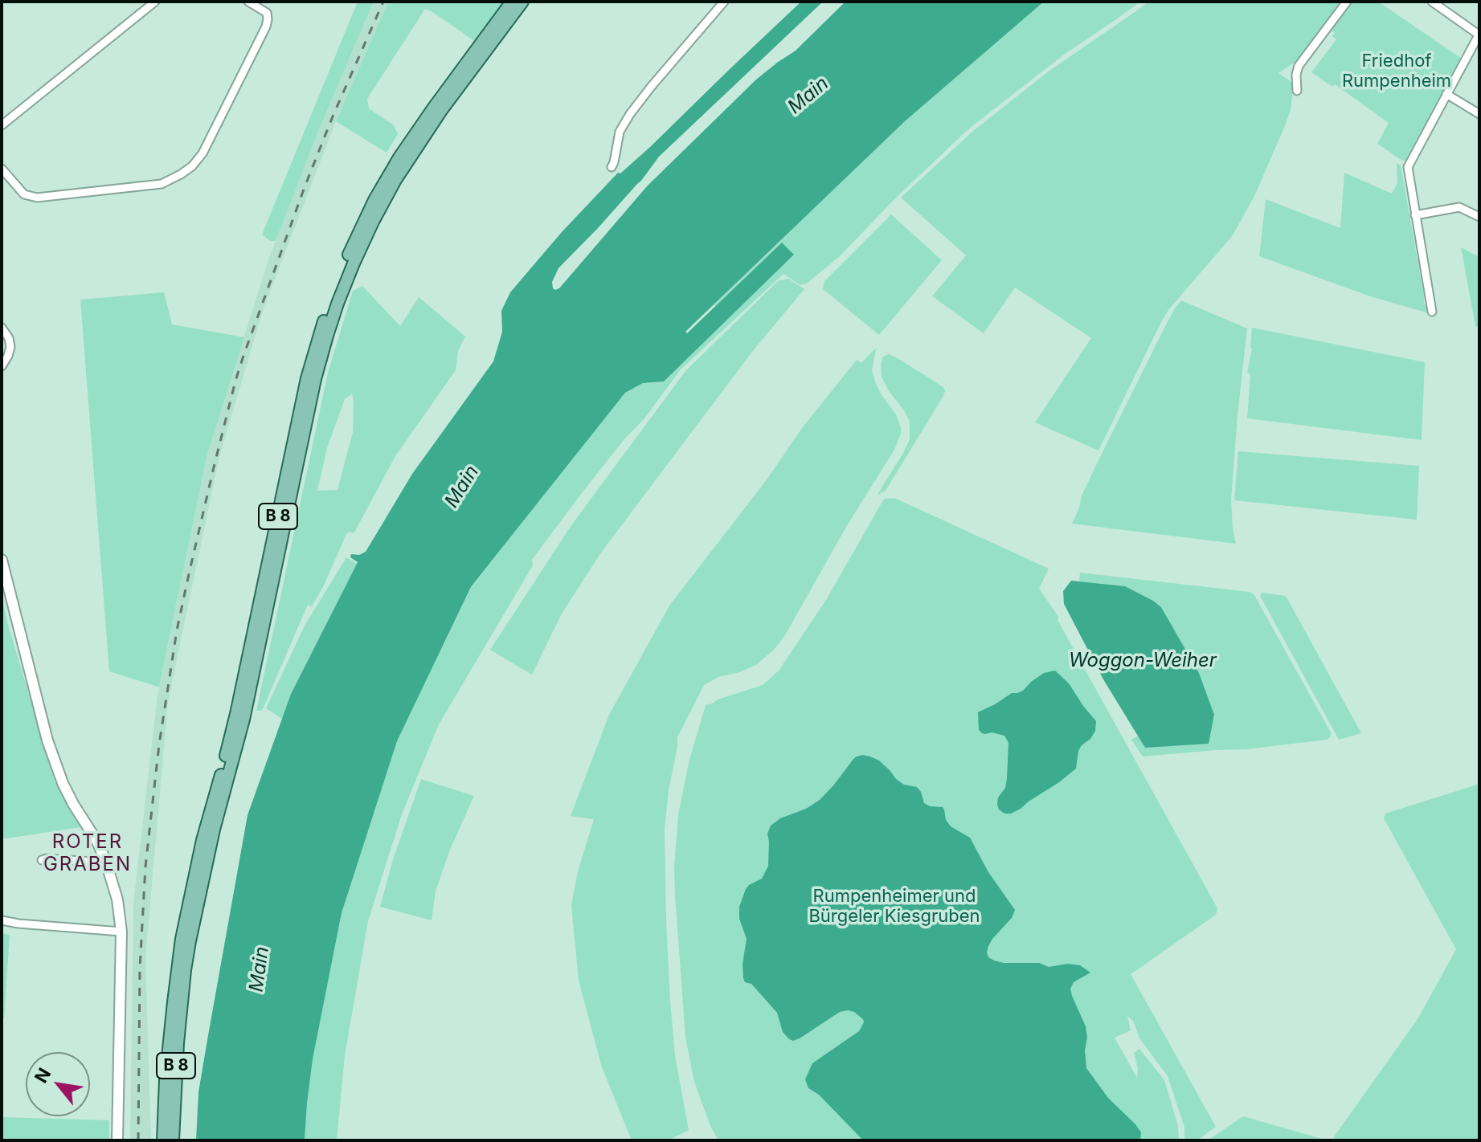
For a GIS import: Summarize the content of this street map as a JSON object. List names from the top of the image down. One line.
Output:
{"streets":{"main road":["B 8"]},"districts":["ROTER GRABEN"],"water":["Main","Woggon-Weiher"],"parks":["Friedhof Rumpenheim","Rumpenheimer und Bürgeler Kiesgruben"],"north":"top left"}
